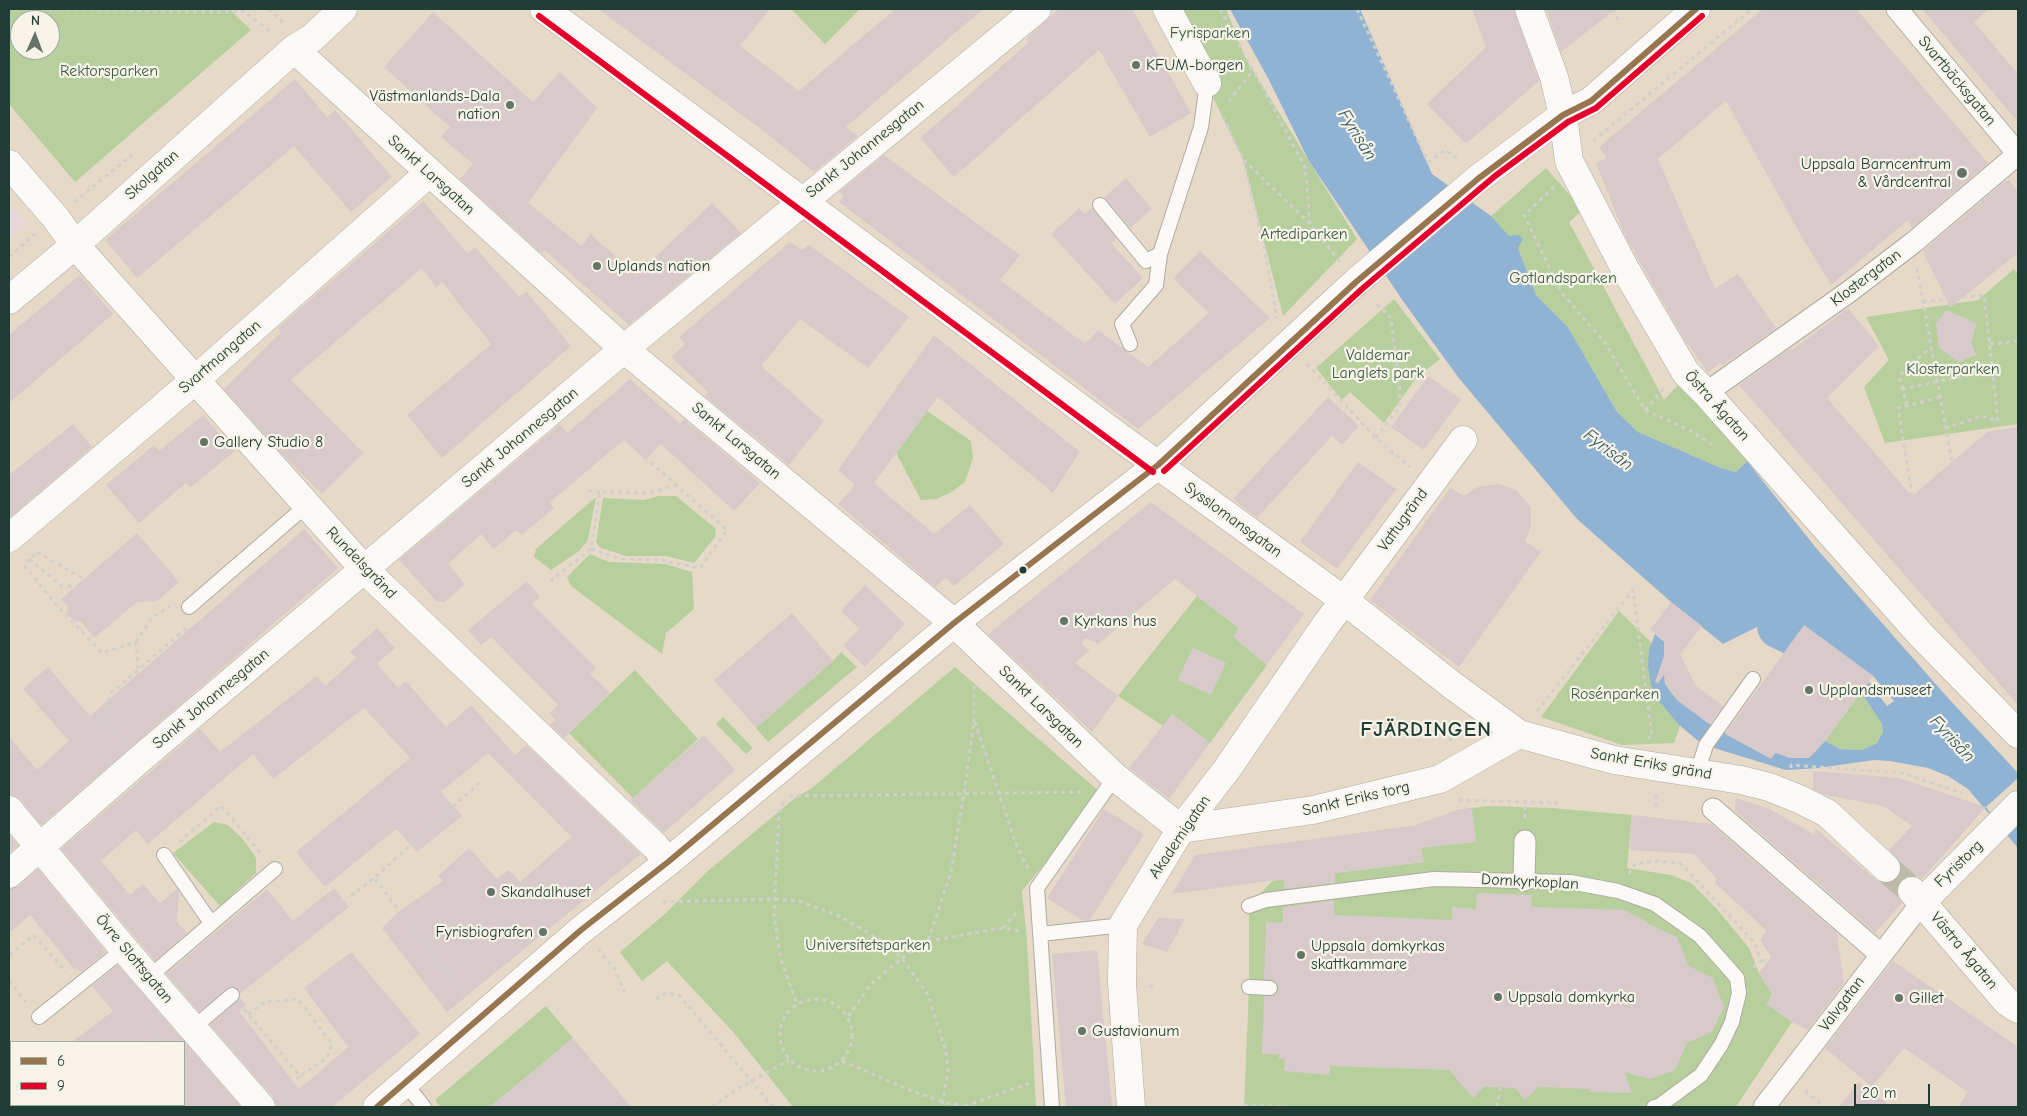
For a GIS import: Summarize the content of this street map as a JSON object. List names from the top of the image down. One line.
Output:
{"streets":{"street":["Svartbäcksgatan","Sankt Johannesgatan","Skolgatan","Sankt Larsgatan","Klostergatan","Svartmangatan","Östra Ågatan","Sysslomansgatan","Vattugränd","Rundelsgränd","Sankt Eriks gränd","Sankt Eriks torg","Akademigatan","Fyristorg","Västra Ågatan","Övre Slottsgatan","Valvgatan"],"lane":["Domkyrkoplan"]},"crossings":[["Svartbäcksgatan","Klostergatan"],["Sankt Johannesgatan","Sankt Larsgatan"],["Sankt Johannesgatan","Sysslomansgatan"],["Sankt Johannesgatan","Rundelsgränd"],["Sankt Johannesgatan","Övre Slottsgatan"],["Skolgatan","Sankt Larsgatan"],["Skolgatan","Rundelsgränd"],["Sankt Larsgatan","Svartmangatan"],["Sankt Larsgatan","Sankt Eriks torg"],["Sankt Larsgatan","Akademigatan"],["Klostergatan","Östra Ågatan"],["Svartmangatan","Rundelsgränd"],["Sysslomansgatan","Vattugränd"],["Sysslomansgatan","Sankt Eriks gränd"],["Sysslomansgatan","Akademigatan"],["Vattugränd","Sankt Eriks gränd"],["Vattugränd","Akademigatan"],["Sankt Eriks gränd","Sankt Eriks torg"],["Sankt Eriks gränd","Akademigatan"],["Sankt Eriks torg","Akademigatan"],["Fyristorg","Västra Ågatan"],["Fyristorg","Valvgatan"],["Västra Ågatan","Valvgatan"]],"districts":["FJÄRDINGEN"],"water":["Fyrisån"],"parks":["Fyrisparken","Rektorsparken","Artediparken","Gotlandsparken","Valdemar Langlets park","Klosterparken","Rosénparken","Universitetsparken"],"places":["KFUM-borgen","Västmanlands-Dala nation","Uppsala Barncentrum & Vårdcentral","Uplands nation","Gallery Studio 8","Kyrkans hus","Upplandsmuseet","Skandalhuset","Fyrisbiografen","Uppsala domkyrkas skattkammare","Uppsala domkyrka","Gillet","Gustavianum"],"lines":["transit line 6","transit line 9"],"legend":["6","9"],"scale_bar":"20 m","north":"top"}
